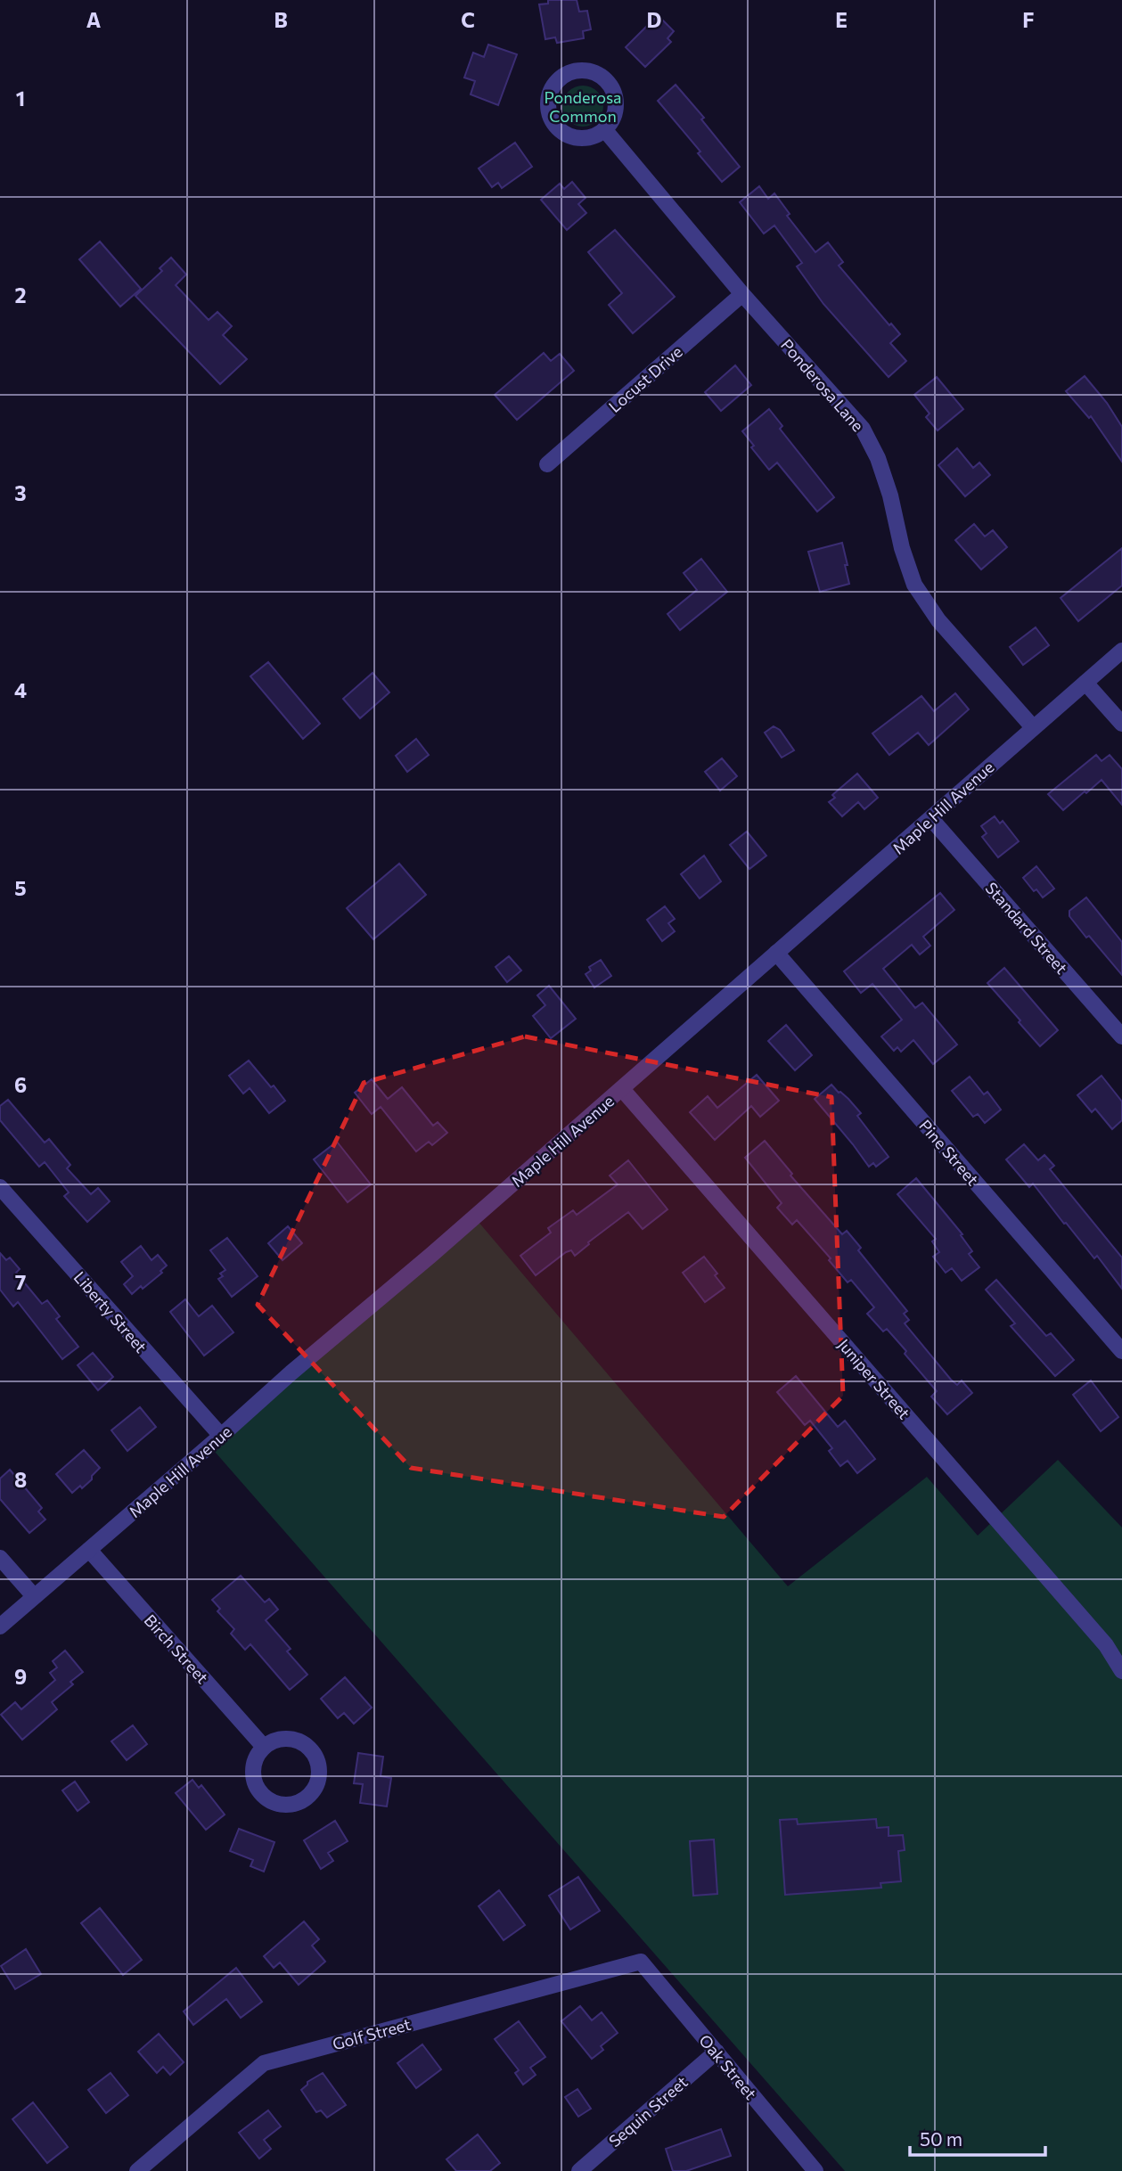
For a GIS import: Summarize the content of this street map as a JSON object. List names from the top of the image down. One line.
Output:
{"streets":{"street":["Locust Drive","Ponderosa Lane","Maple Hill Avenue","Standard Street","Pine Street","Liberty Street","Juniper Street","Birch Street","Golf Street","Oak Street","Sequin Street"]},"crossings":[["Locust Drive","Ponderosa Lane"],["Ponderosa Lane","Maple Hill Avenue"],["Maple Hill Avenue","Standard Street"],["Maple Hill Avenue","Pine Street"],["Maple Hill Avenue","Liberty Street"],["Maple Hill Avenue","Juniper Street"],["Maple Hill Avenue","Birch Street"],["Golf Street","Oak Street"],["Oak Street","Sequin Street"]],"parks":["Ponderosa Common"],"scale_bar":"50 m","grid":{"columns":["A","B","C","D","E","F"],"rows":["1","2","3","4","5","6","7","8","9"]}}
